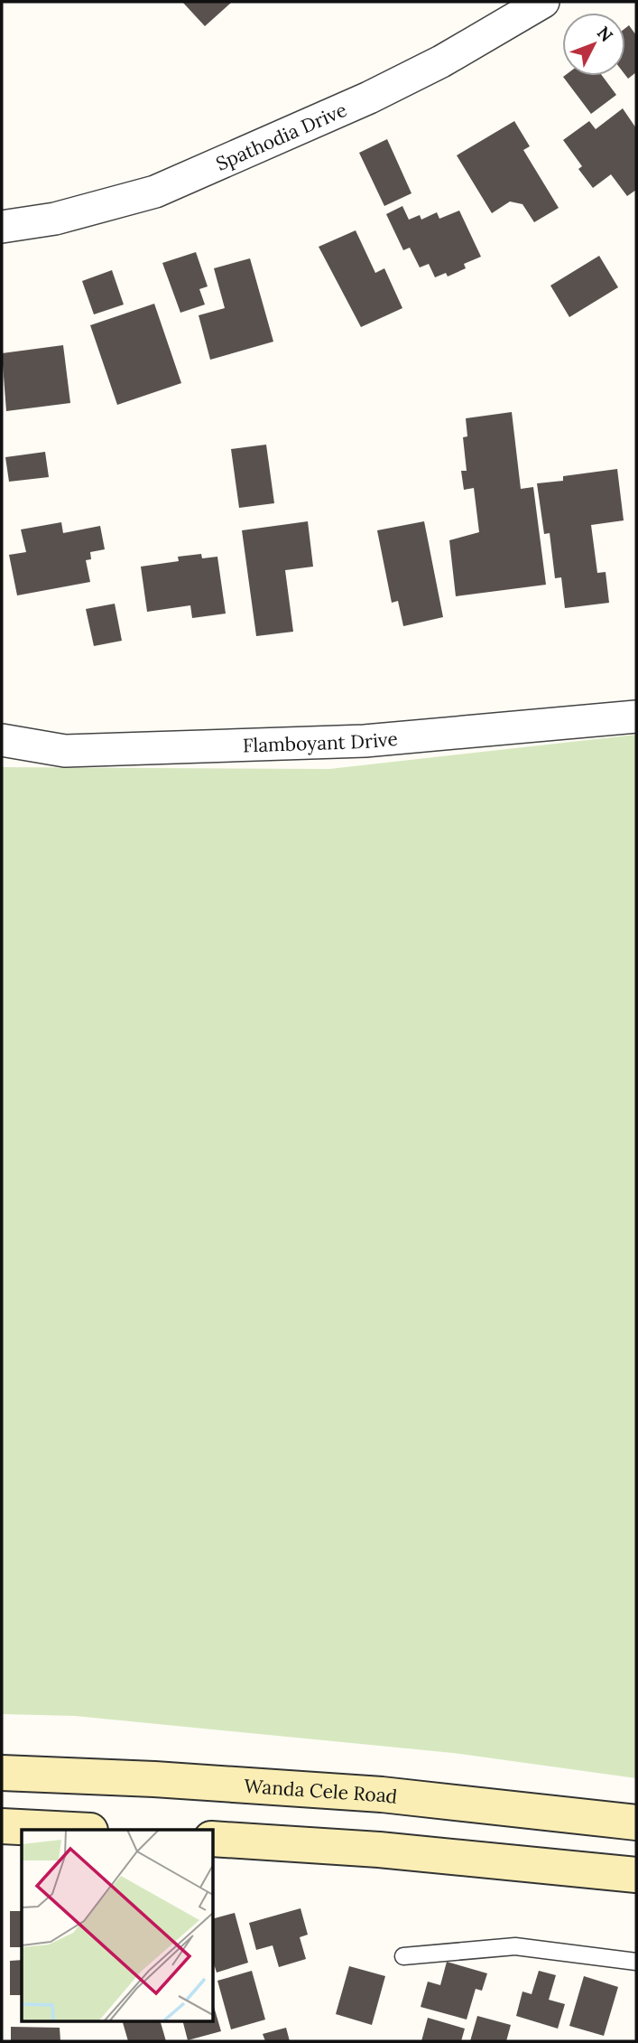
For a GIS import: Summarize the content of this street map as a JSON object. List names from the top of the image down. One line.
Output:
{"streets":{"main road":["Wanda Cele Road"],"street":["Spathodia Drive","Flamboyant Drive"]},"north":"top right"}
